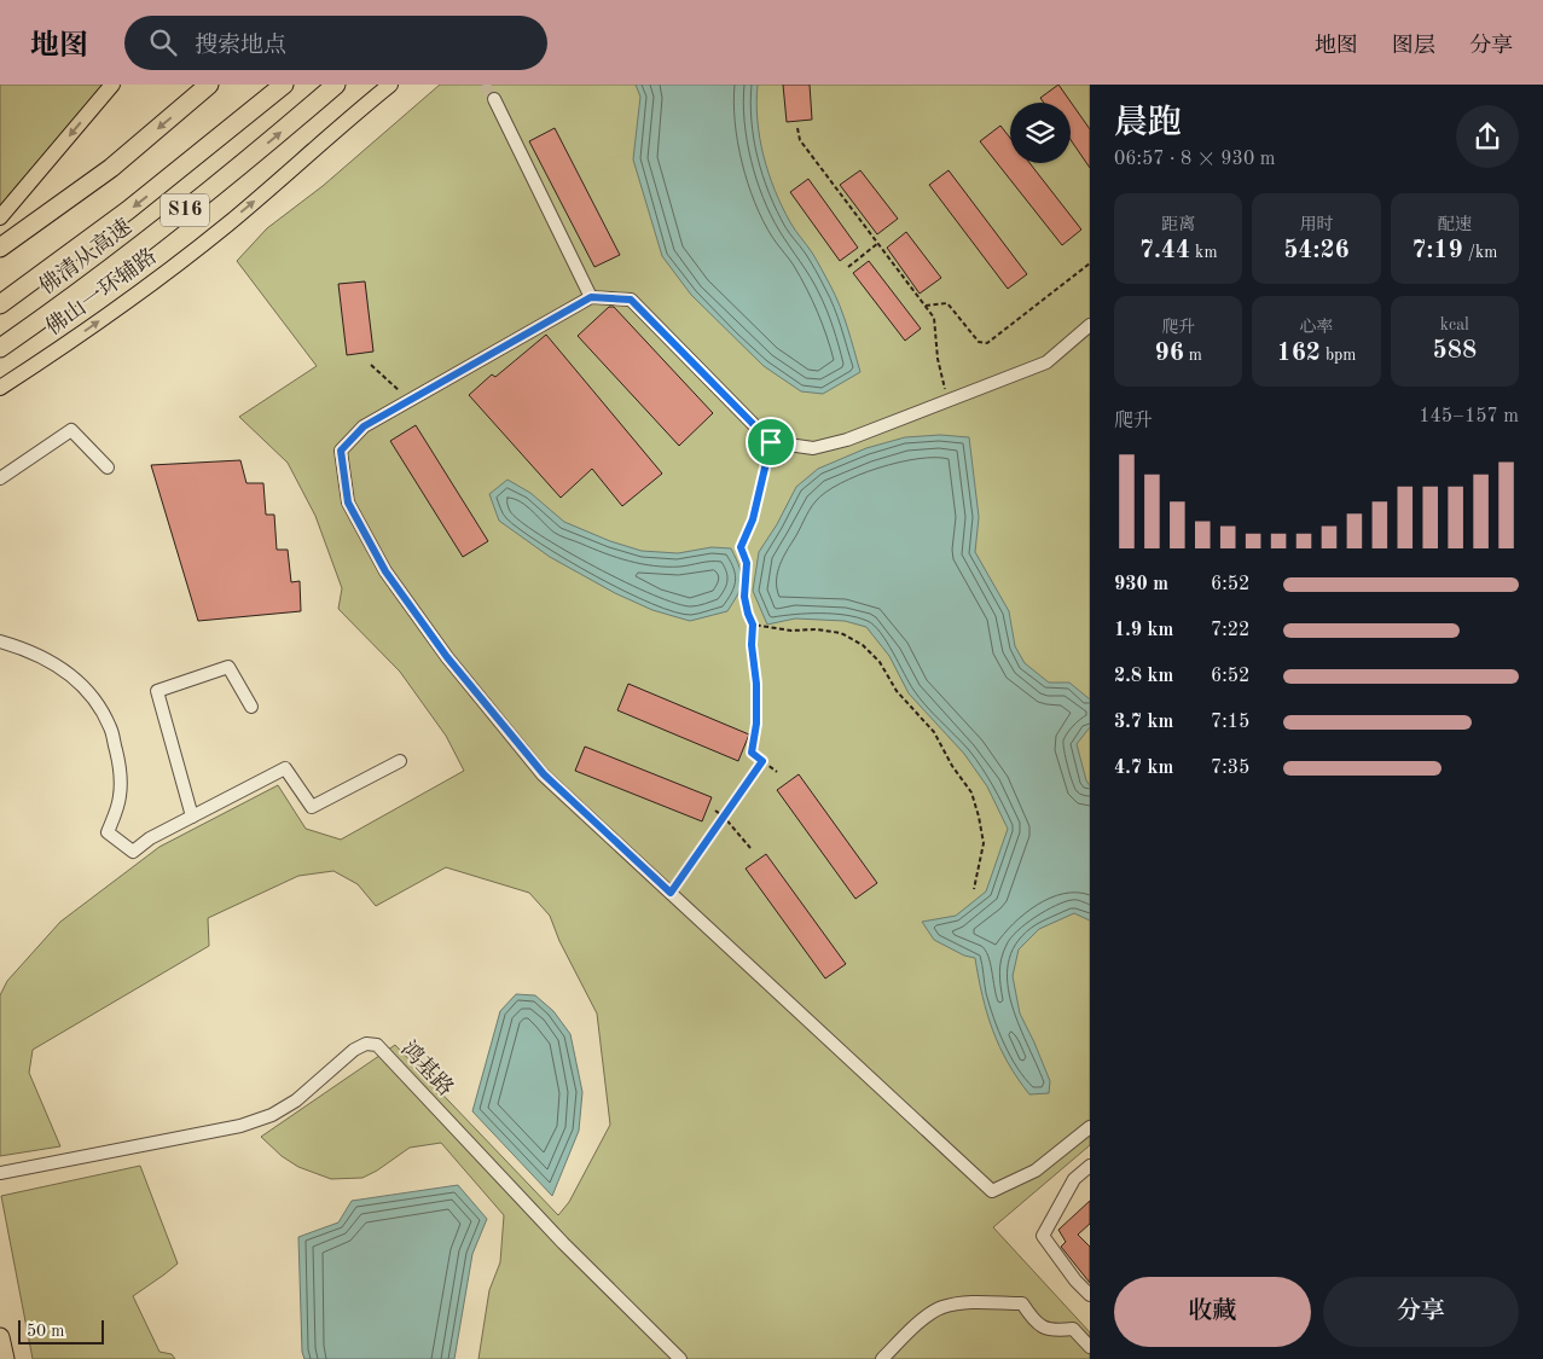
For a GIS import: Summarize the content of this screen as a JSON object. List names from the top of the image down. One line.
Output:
{"streets":{"highway":["S16","佛清从高速"],"main road":["佛山一环辅路"],"street":["鸿基路"]},"one_way":["佛山一环辅路"],"scale_bar":"50 m","page":{"header":"地图","search":"搜索地点","nav":["地图","图层","分享"],"heading":["晨跑","06:57 · 8 × 930 m"],"stats":[["距离","7.44 km"],["用时","54:26"],["配速","7:19 /km"],["爬升","96 m"],["心率","162 bpm"],["kcal","588"]],"chart":["爬升","145–157 m"],"list":[{"name":"930 m","note":"6:52"},{"name":"1.9 km","note":"7:22"},{"name":"2.8 km","note":"6:52"},{"name":"3.7 km","note":"7:15"},{"name":"4.7 km","note":"7:35"}],"buttons":["收藏","分享"],"scale":"50 m"}}
